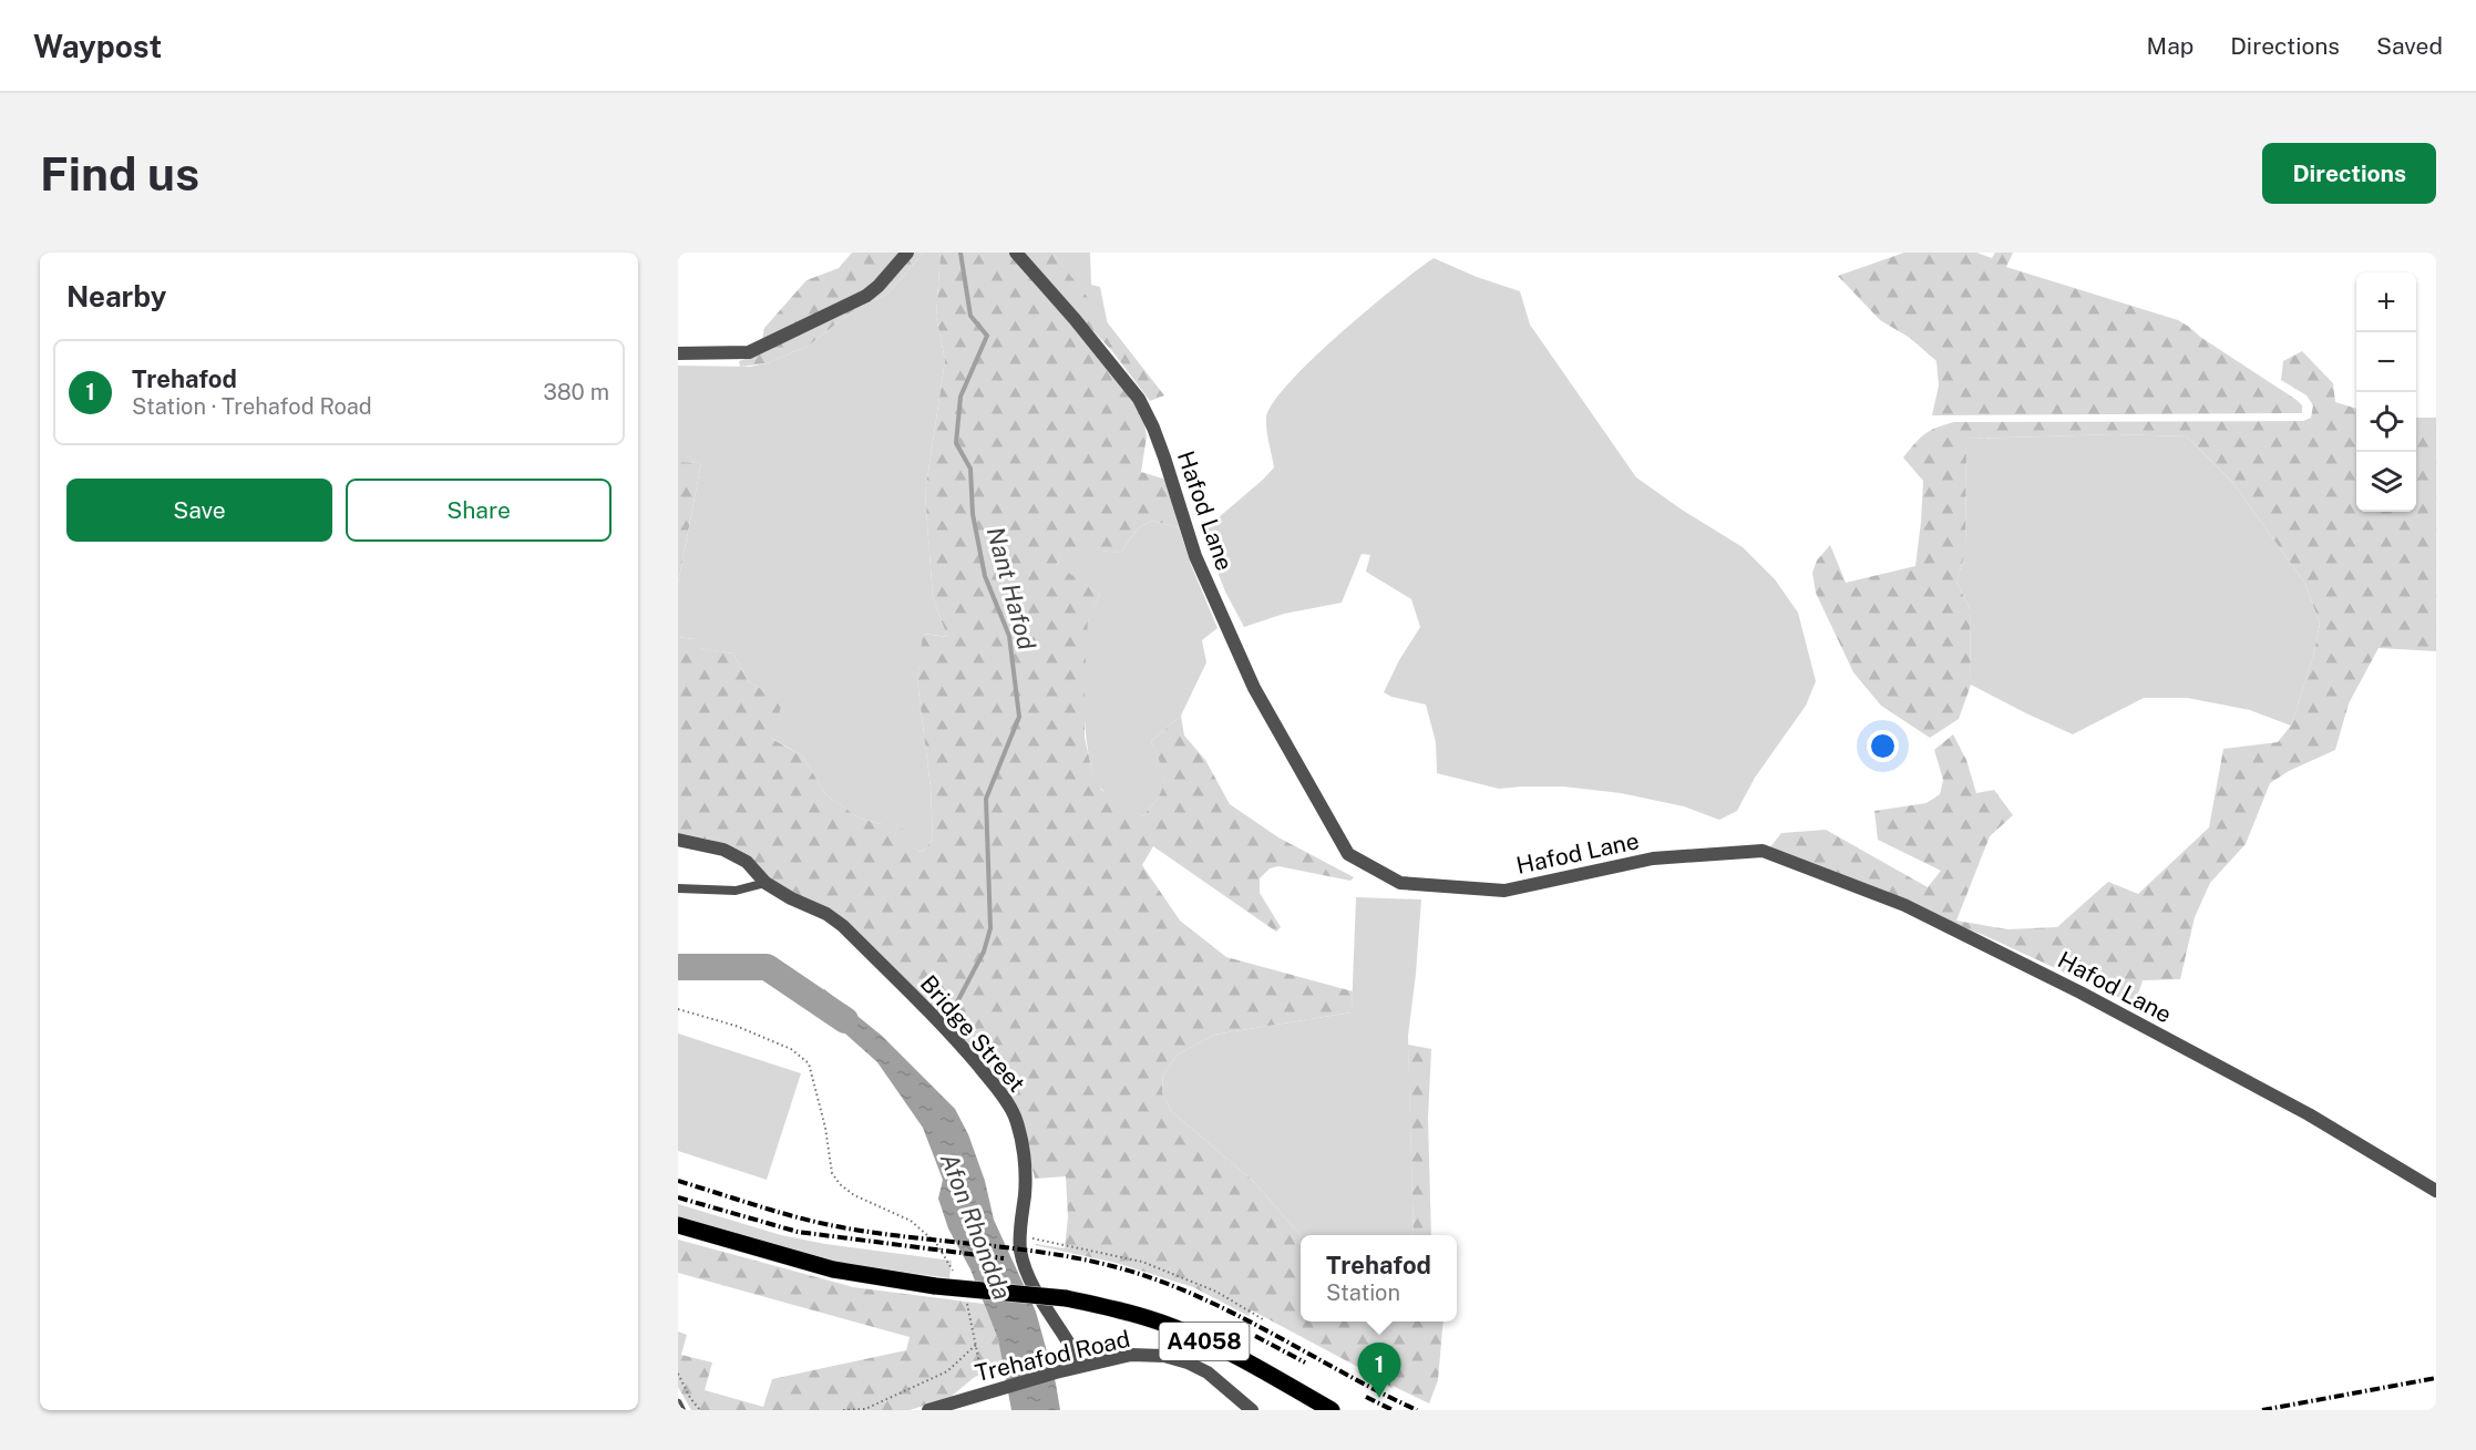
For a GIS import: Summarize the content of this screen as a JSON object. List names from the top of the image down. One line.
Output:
{"streets":{"main road":["A4058"],"street":["Hafod Lane","Bridge Street","Trehafod Road"]},"crossings":[["Bridge Street","Trehafod Road"]],"water":["Nant Hafod","Afon Rhondda"],"page":{"header":"Waypost","nav":["Map","Directions","Saved"],"buttons":["Directions",["Save","Share"]],"title":"Find us","heading":"Nearby","map_buttons":["+","−"],"list":[{"mark":"1","name":"Trehafod","note":"Station · Trehafod Road","value":"380 m"}],"popup":["Trehafod","Station"],"pins":"1"}}
